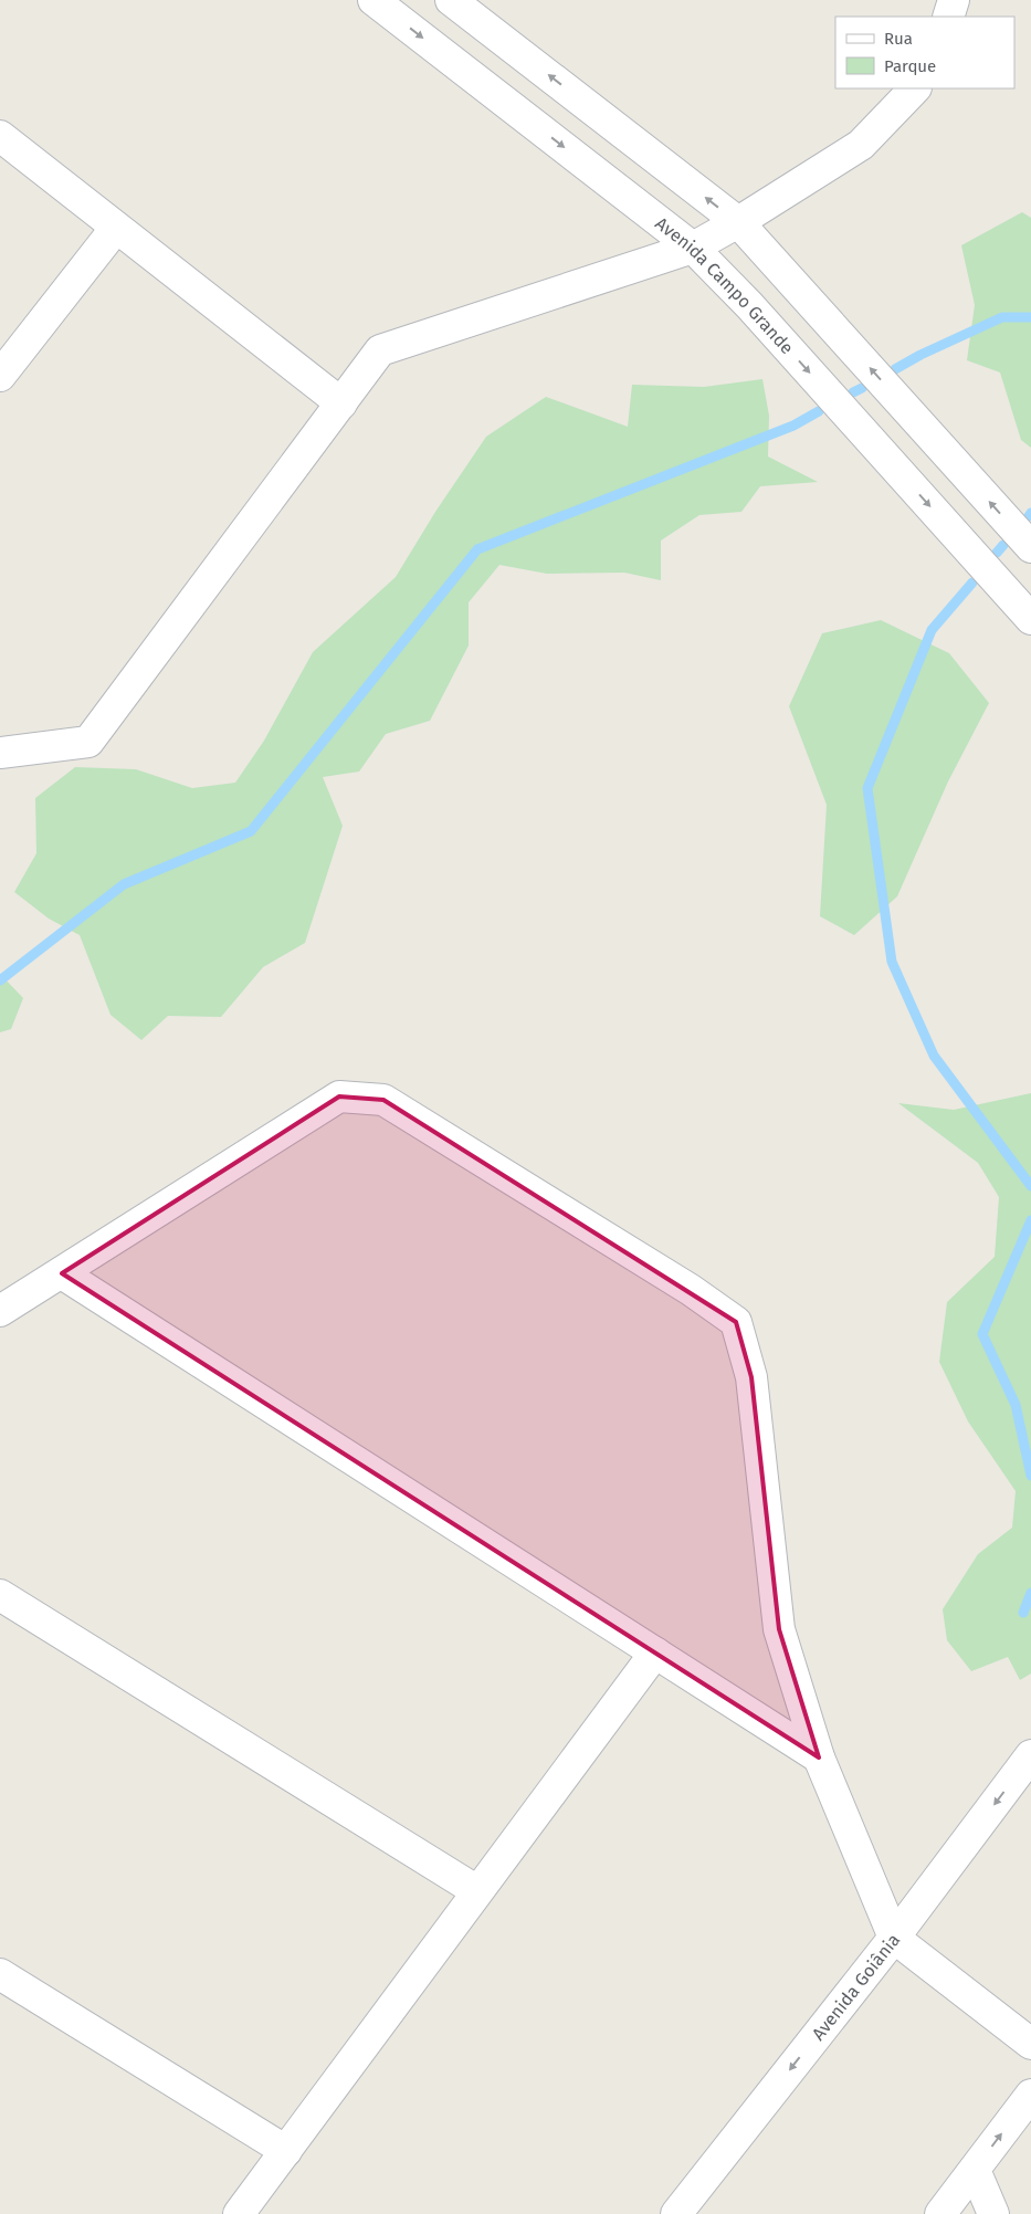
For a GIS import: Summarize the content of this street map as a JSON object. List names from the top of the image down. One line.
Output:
{"streets":{"street":["Avenida Campo Grande","Avenida Goiânia"]},"one_way":["Avenida Goiânia"],"legend":["Rua","Parque"]}
